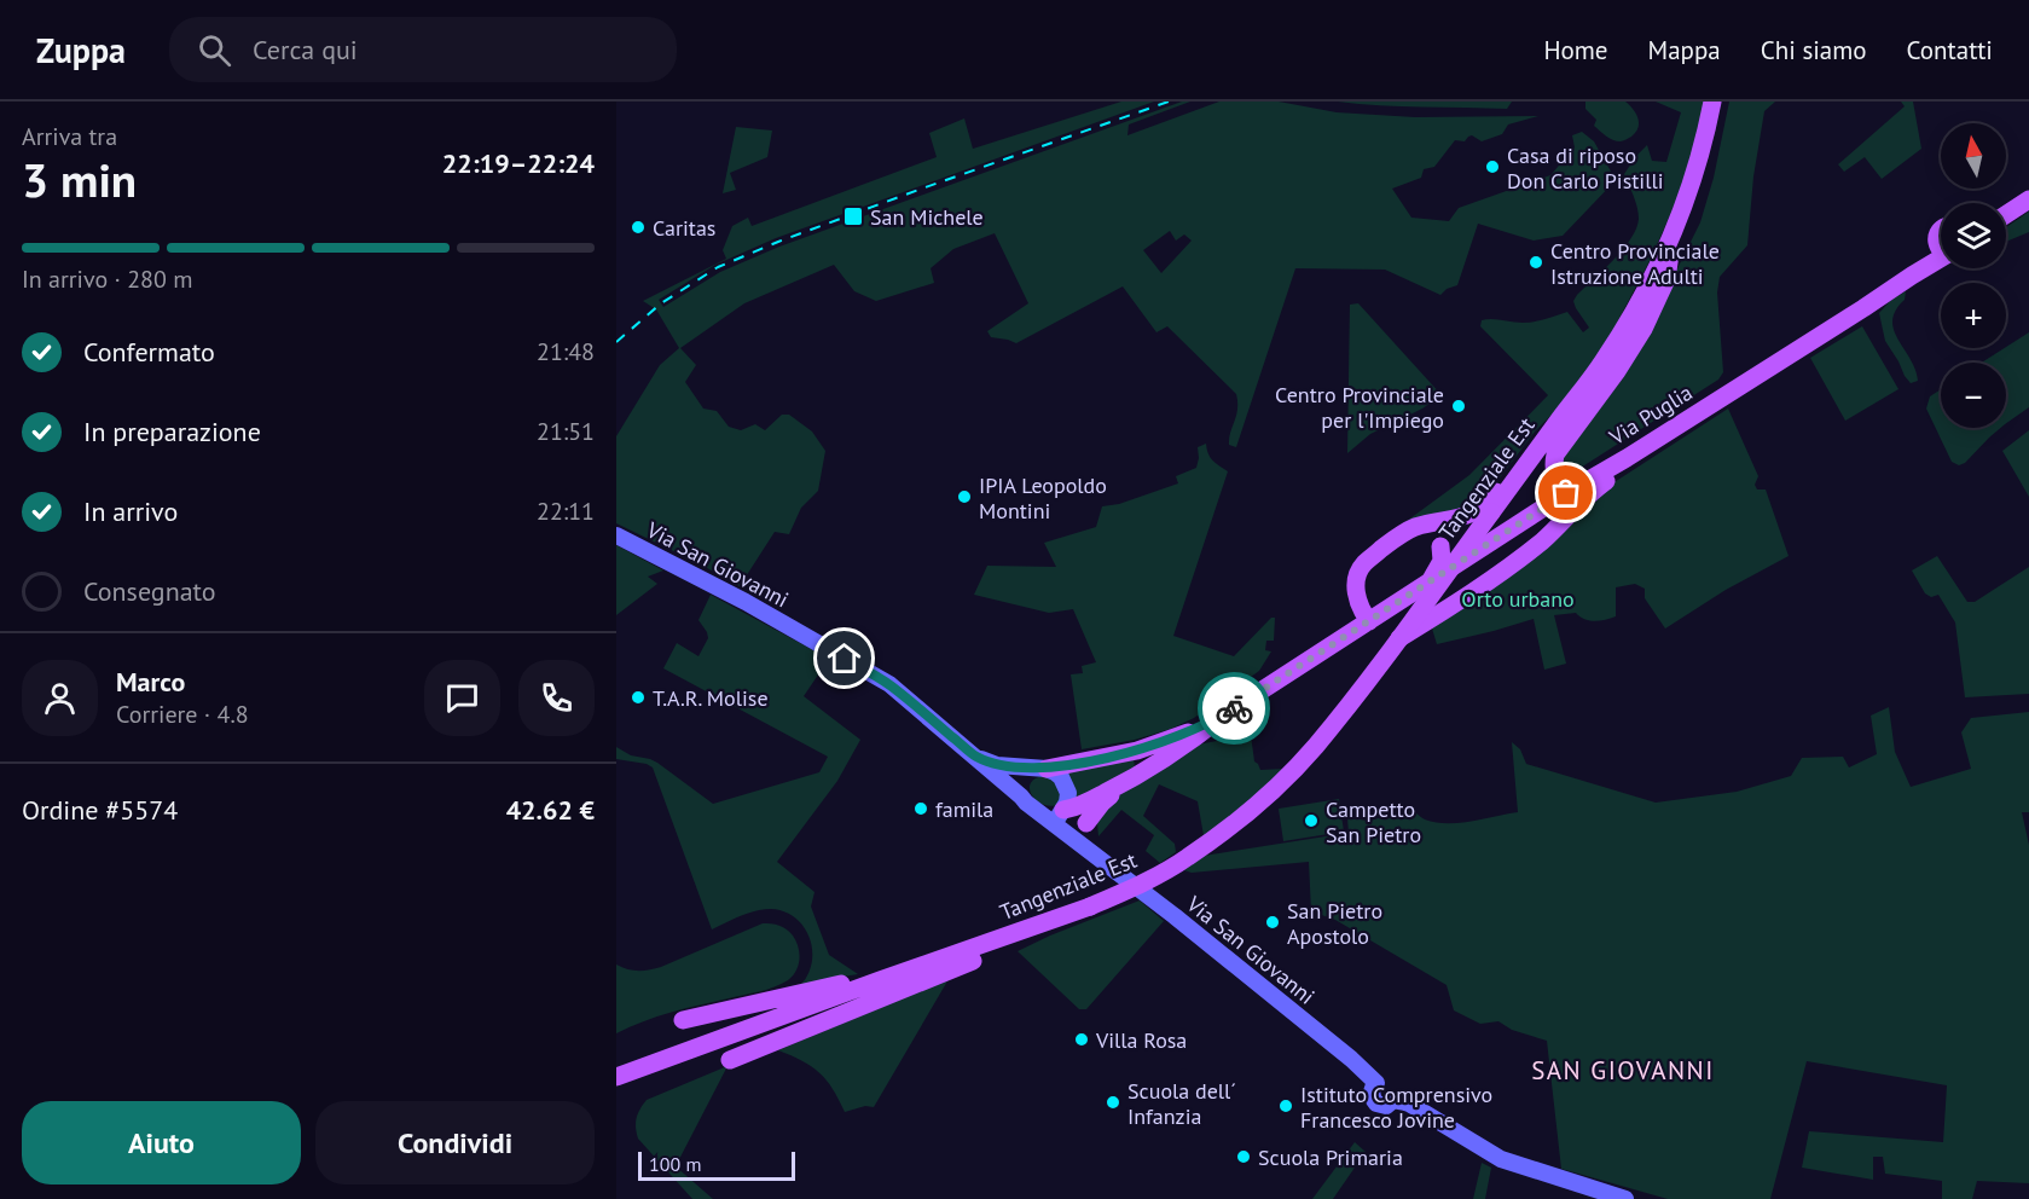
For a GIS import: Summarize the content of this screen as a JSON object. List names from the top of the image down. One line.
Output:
{"streets":{"main road":["Via Puglia","Tangenziale Est","Via San Giovanni"]},"crossings":[["Via Puglia","Via San Giovanni"]],"districts":["SAN GIOVANNI"],"parks":["Orto urbano"],"places":{"other":["Casa di riposo Don Carlo Pistilli","Caritas","Centro Provinciale Istruzione Adulti","Centro Provinciale per l'Impiego","IPIA Leopoldo Montini","T.A.R. Molise","famila","Campetto San Pietro","San Pietro Apostolo","Villa Rosa","Scuola dell´ Infanzia","Istituto Comprensivo Francesco Jovine","Scuola Primaria"],"transit":["San Michele"]},"scale_bar":"100 m","north":"top","page":{"header":"Zuppa","search":"Cerca qui","nav":["Home","Mappa","Chi siamo","Contatti"],"heading":["3 min","Arriva tra","22:19–22:24"],"panel":["Marco","Corriere · 4.8","Ordine #5574","42.62 €"],"map_buttons":["+","−"],"bar":"In arrivo · 280 m","list":[["Confermato","21:48"],["In preparazione","21:51"],["In arrivo","22:11"],"Consegnato"],"buttons":["Aiuto","Condividi"],"scale":"100 m"}}
